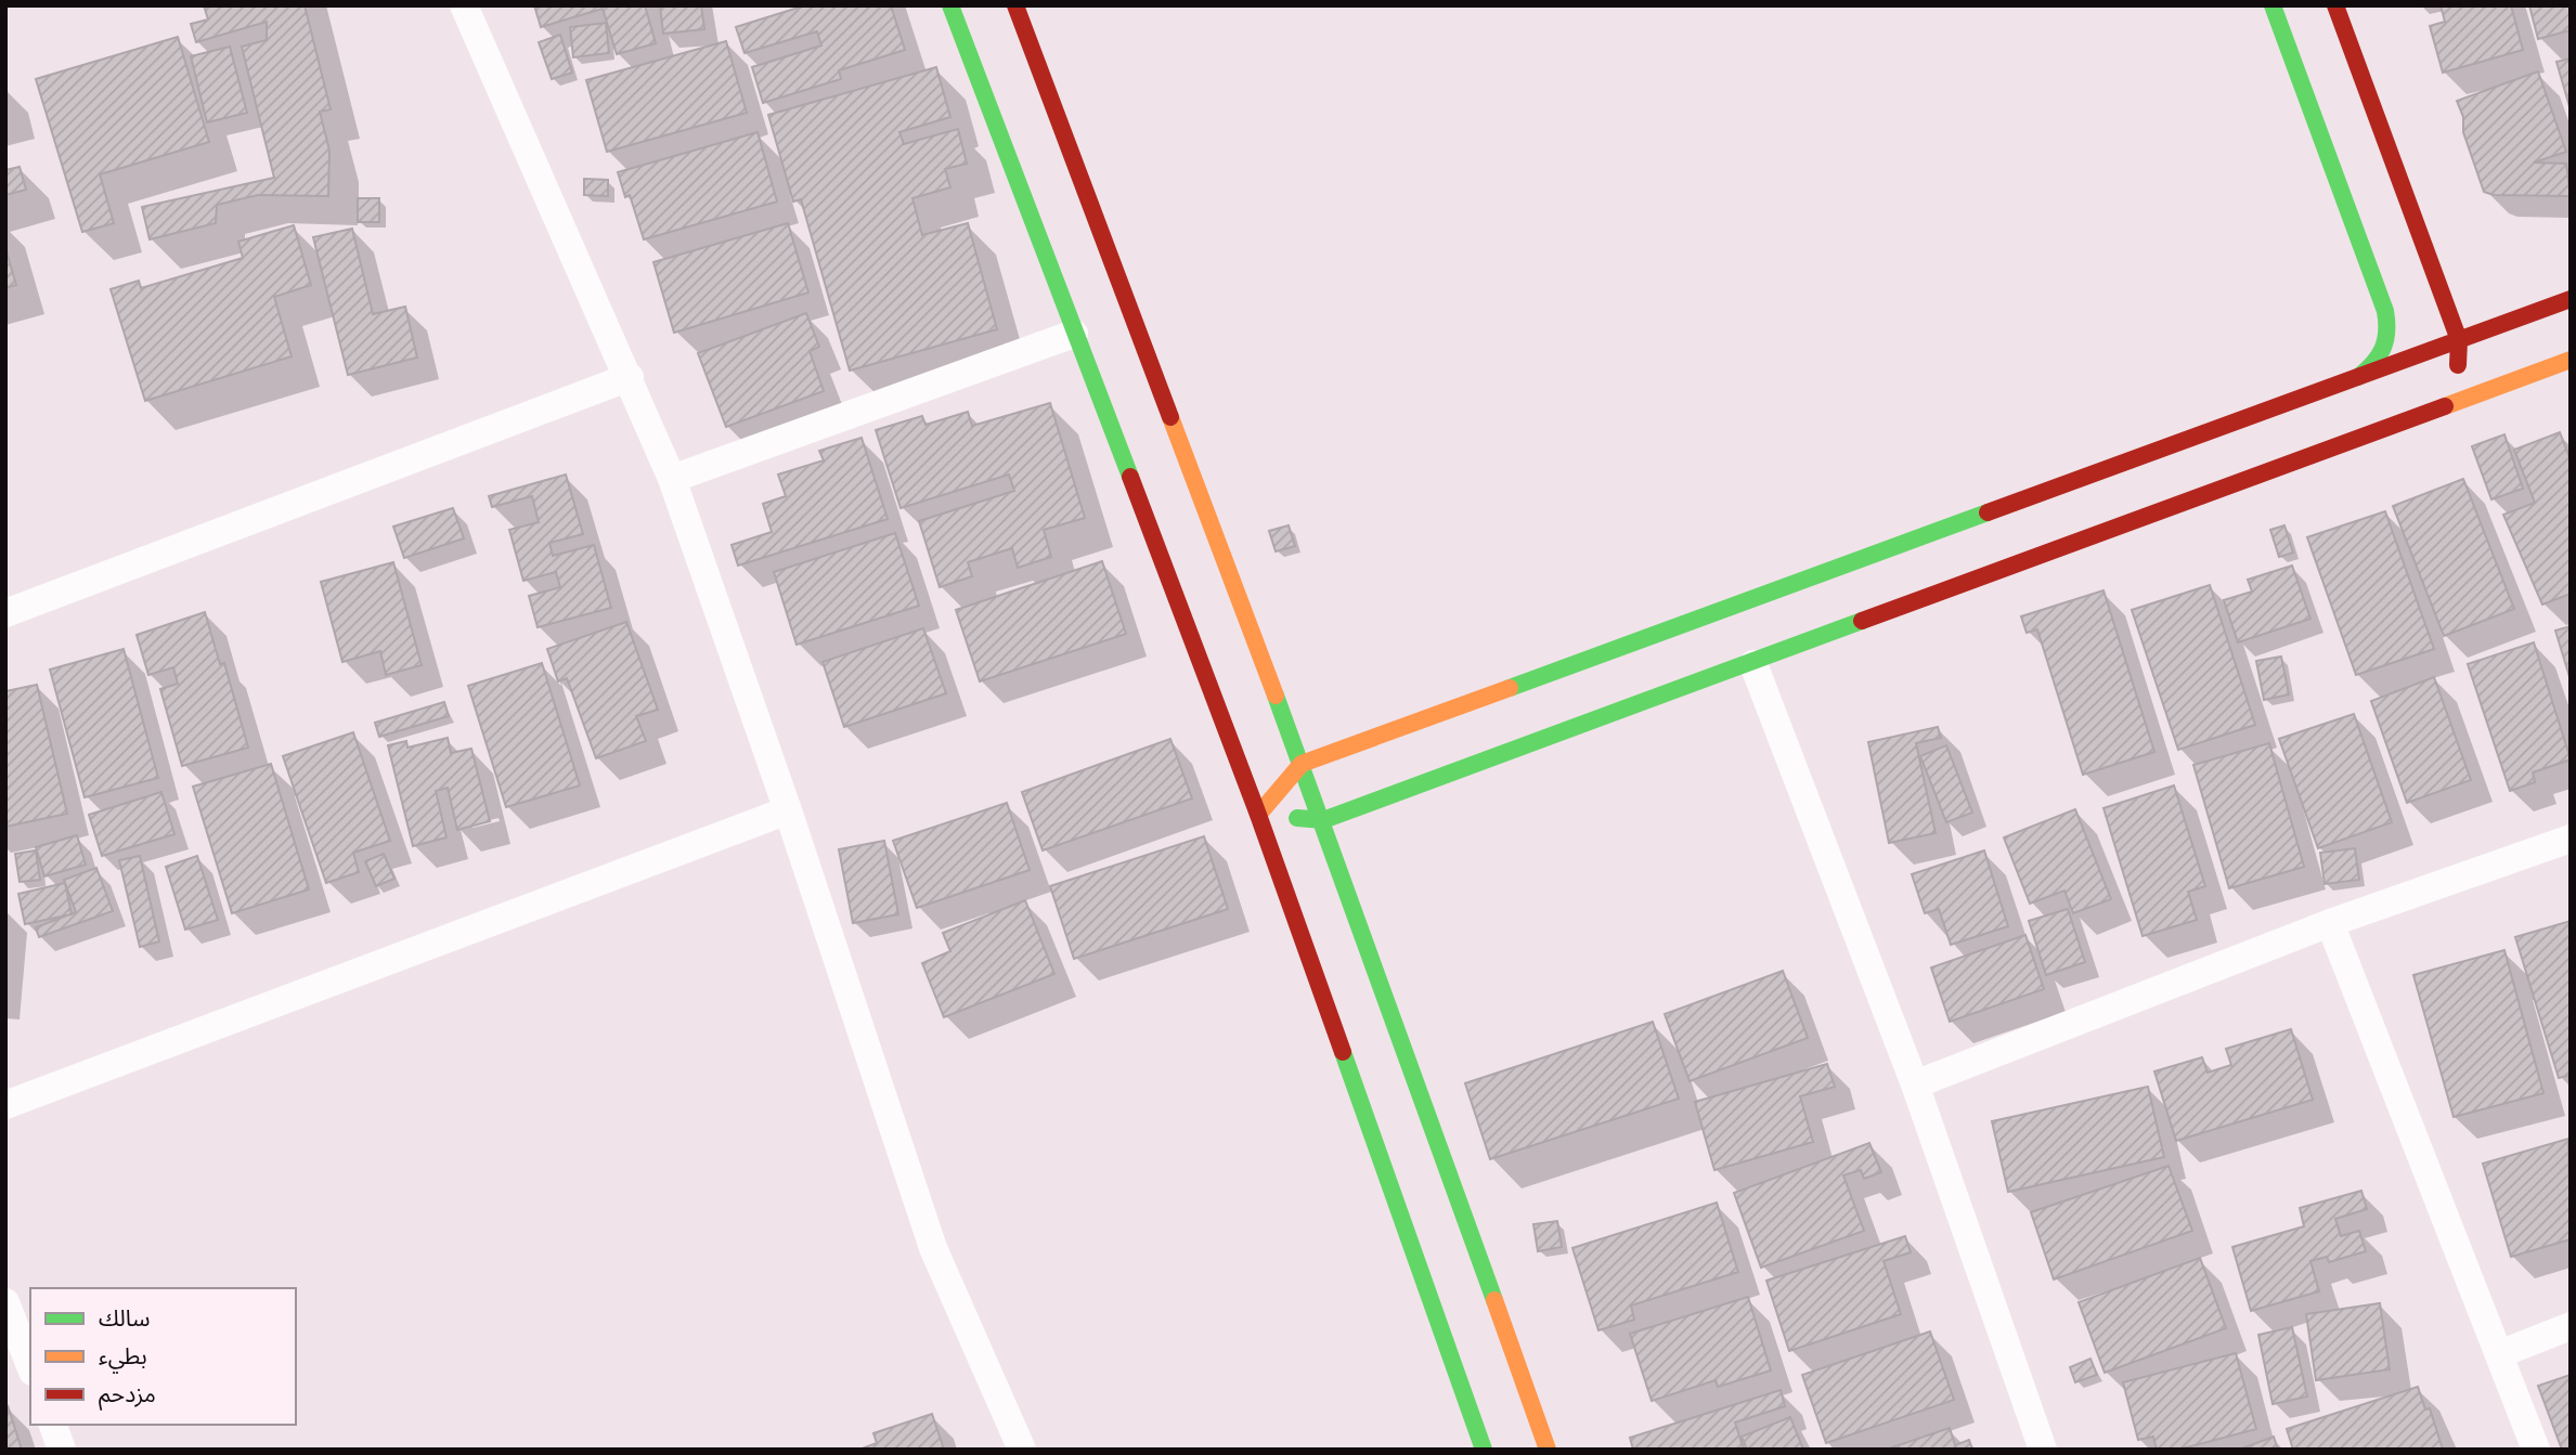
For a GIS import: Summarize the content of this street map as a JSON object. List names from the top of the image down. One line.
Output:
{"legend":["سالك","بطيء","مزدحم"]}
